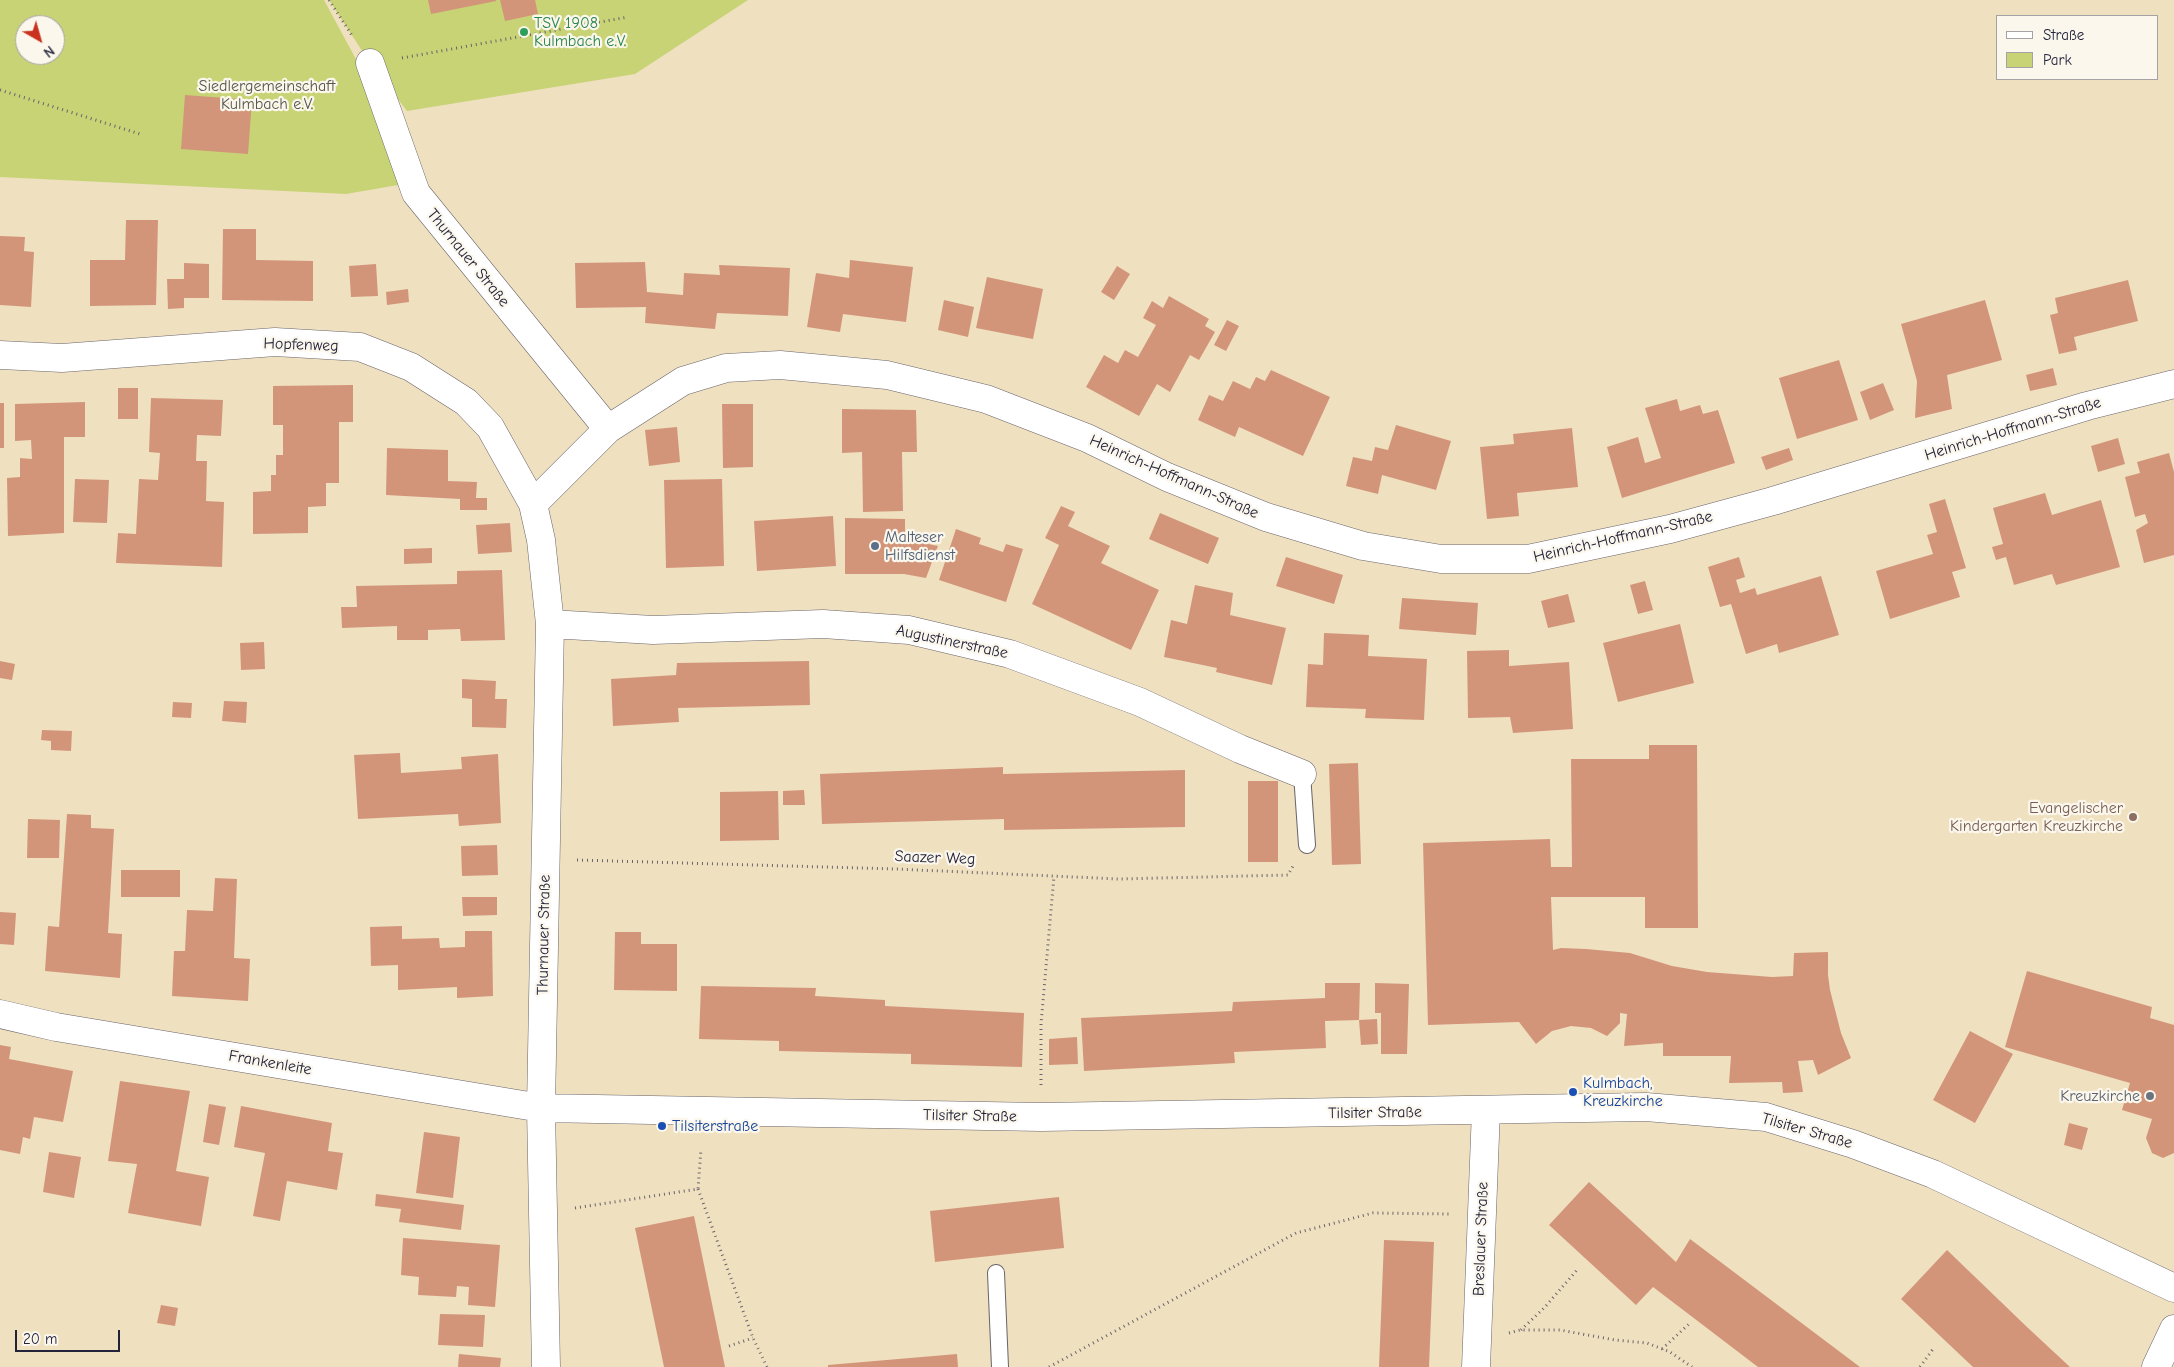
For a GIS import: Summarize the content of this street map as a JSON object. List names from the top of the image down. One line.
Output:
{"streets":{"street":["Thurnauer Straße","Hopfenweg","Heinrich-Hoffmann-Straße","Augustinerstraße","Frankenleite","Tilsiter Straße","Breslauer Straße"],"path":["Saazer Weg"]},"crossings":[["Thurnauer Straße","Hopfenweg"],["Thurnauer Straße","Heinrich-Hoffmann-Straße"],["Thurnauer Straße","Augustinerstraße"],["Thurnauer Straße","Saazer Weg"],["Thurnauer Straße","Frankenleite"],["Thurnauer Straße","Tilsiter Straße"],["Hopfenweg","Heinrich-Hoffmann-Straße"],["Frankenleite","Tilsiter Straße"],["Tilsiter Straße","Breslauer Straße"]],"parks":["Siedlergemeinschaft Kulmbach e.V."],"places":["TSV 1908 Kulmbach e.V.","Malteser Hilfsdienst","Evangelischer Kindergarten Kreuzkirche","Kulmbach, Kreuzkirche","Kreuzkirche","Tilsiterstraße"],"legend":["Straße","Park"],"scale_bar":"20 m","north":"bottom right"}
